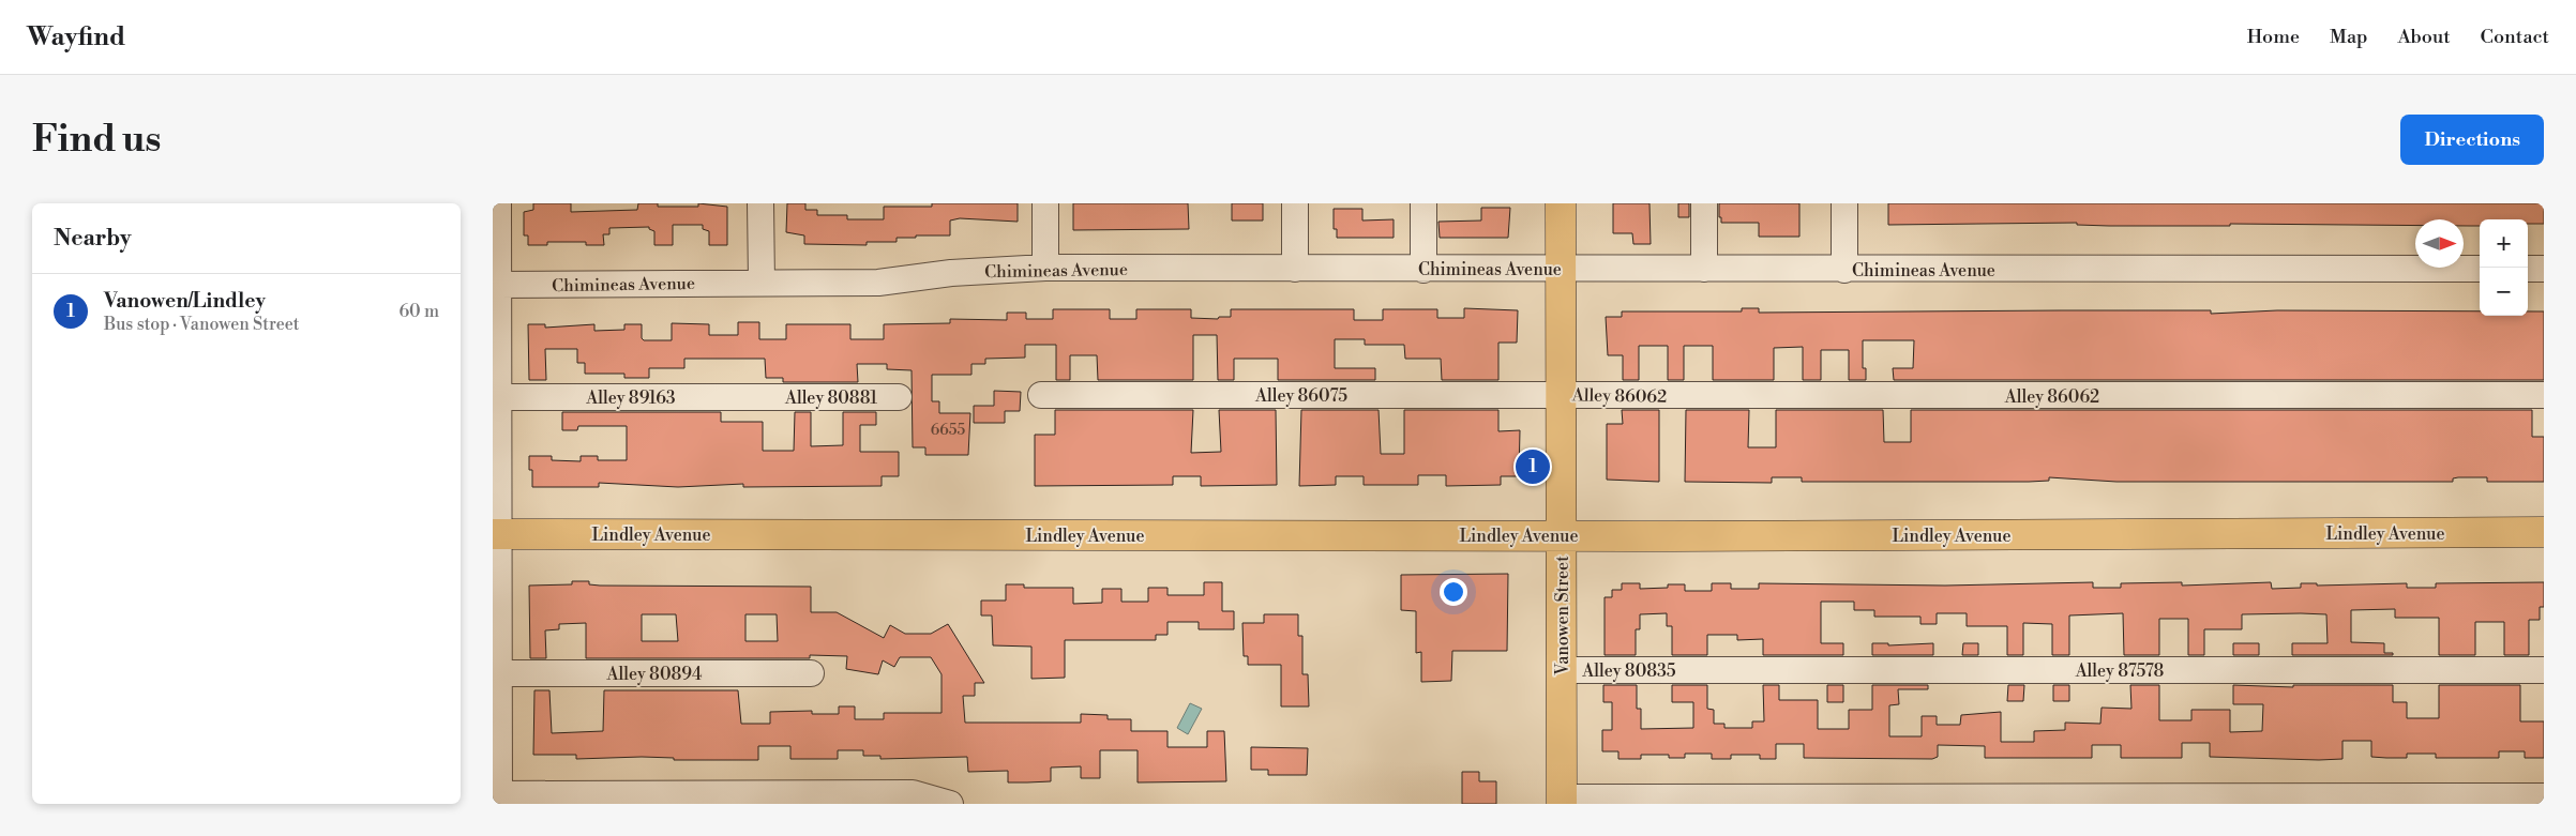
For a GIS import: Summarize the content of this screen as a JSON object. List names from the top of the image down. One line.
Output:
{"streets":{"main road":["Lindley Avenue","Vanowen Street"],"street":["Chimineas Avenue","Alley 86075","Alley 86062","Alley 89163","Alley 80881","Alley 80835","Alley 87578","Alley 80894"]},"crossings":[["Chimineas Avenue","Vanowen Street"],["Alley 86075","Alley 86062"],["Alley 86075","Vanowen Street"],["Alley 86062","Vanowen Street"],["Alley 89163","Alley 80881"],["Lindley Avenue","Vanowen Street"],["Vanowen Street","Alley 80835"],["Alley 80835","Alley 87578"]],"house_numbers":["6655"],"north":"right","page":{"header":"Wayfind","nav":["Home","Map","About","Contact"],"buttons":"Directions","title":"Find us","heading":"Nearby","map_buttons":["+","−"],"list":[{"mark":"1","name":"Vanowen/Lindley","note":"Bus stop · Vanowen Street","value":"60 m"}],"pins":"1"}}
